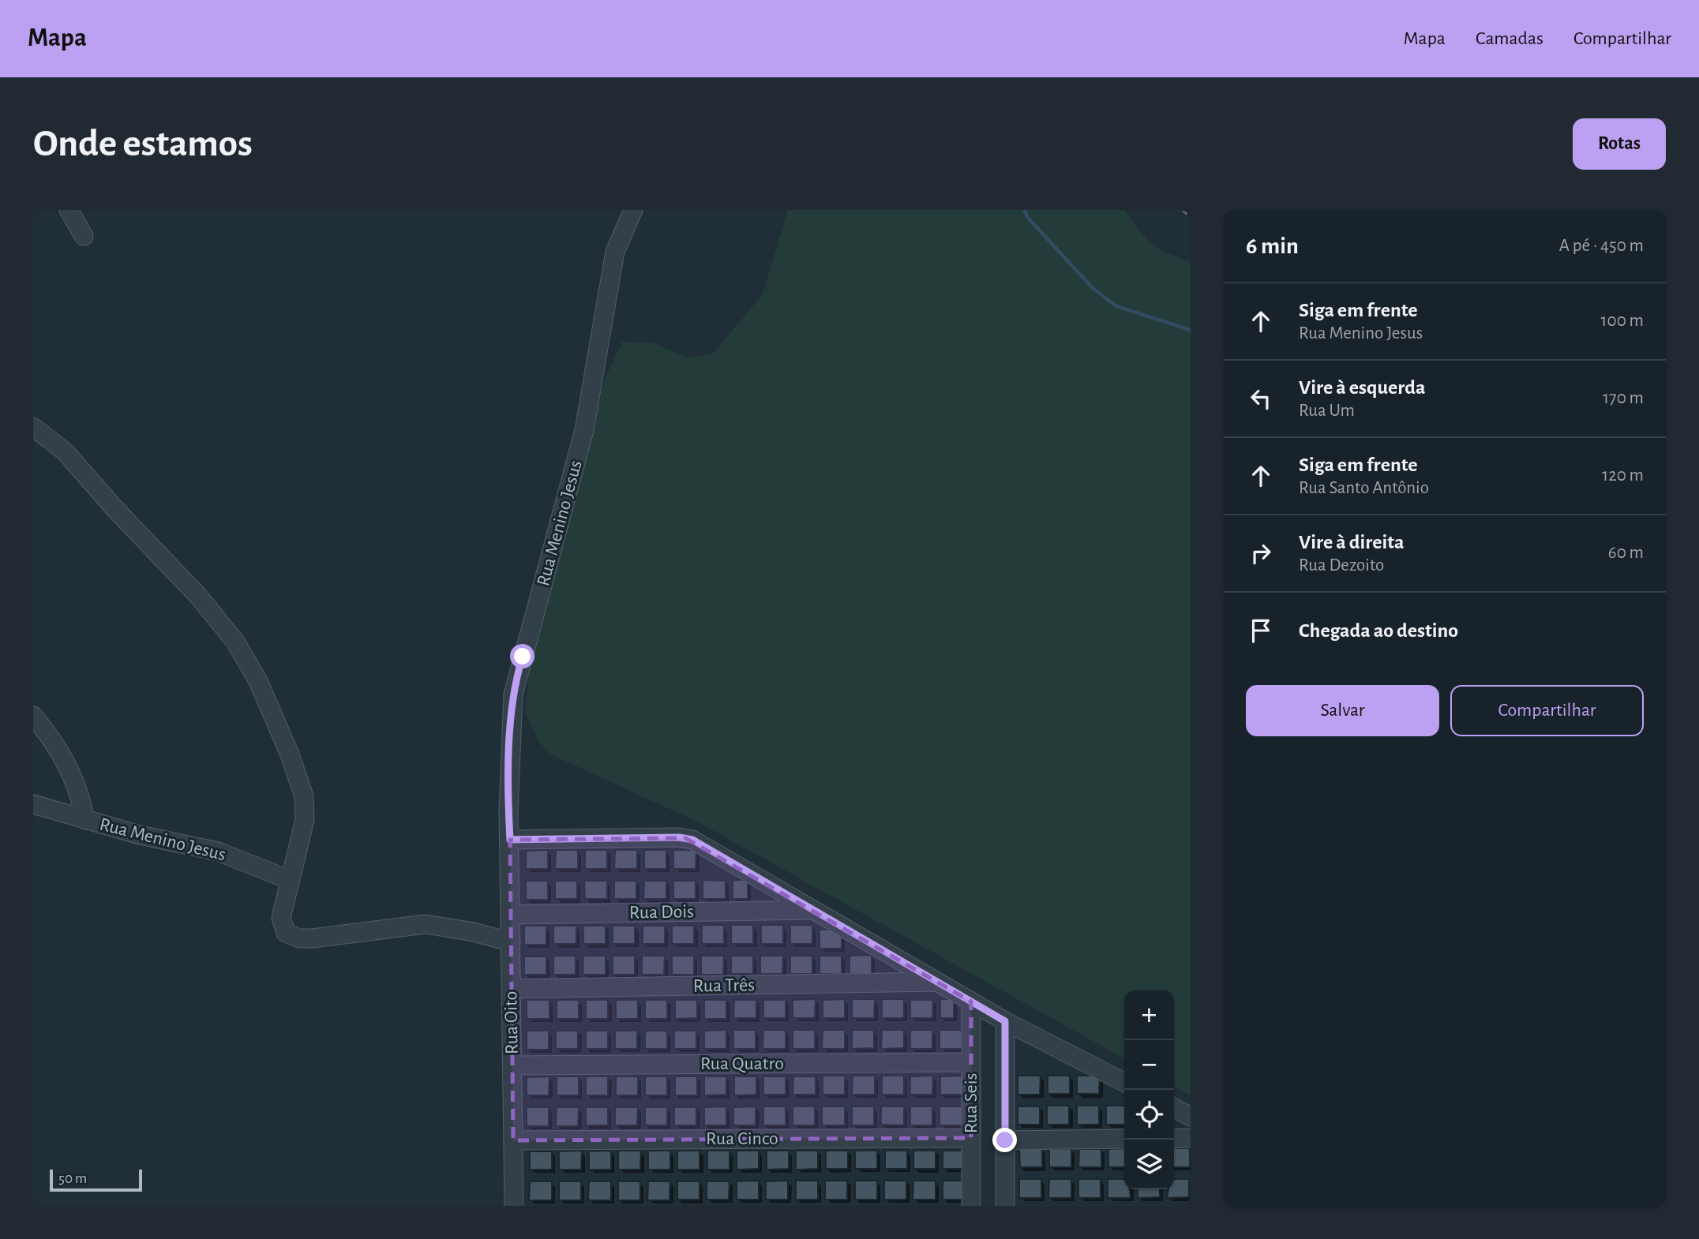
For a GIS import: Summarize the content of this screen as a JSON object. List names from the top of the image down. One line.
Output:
{"streets":{"street":["Rua Menino Jesus","Rua Dois","Rua Três","Rua Oito","Rua Quatro","Rua Seis","Rua Cinco"]},"crossings":[["Rua Menino Jesus","Rua Oito"],["Rua Dois","Rua Oito"],["Rua Três","Rua Oito"],["Rua Oito","Rua Quatro"],["Rua Oito","Rua Cinco"],["Rua Quatro","Rua Seis"],["Rua Seis","Rua Cinco"]],"scale_bar":"50 m","page":{"header":"Mapa","nav":["Mapa","Camadas","Compartilhar"],"buttons":["Rotas",["Salvar","Compartilhar"]],"title":"Onde estamos","heading":["6 min","A pé · 450 m"],"list":[["Siga em frente","Rua Menino Jesus","100 m"],["Vire à esquerda","Rua Um","170 m"],["Siga em frente","Rua Santo Antônio","120 m"],["Vire à direita","Rua Dezoito","60 m"],"Chegada ao destino"],"map_buttons":["+","−"],"scale":"50 m"}}
